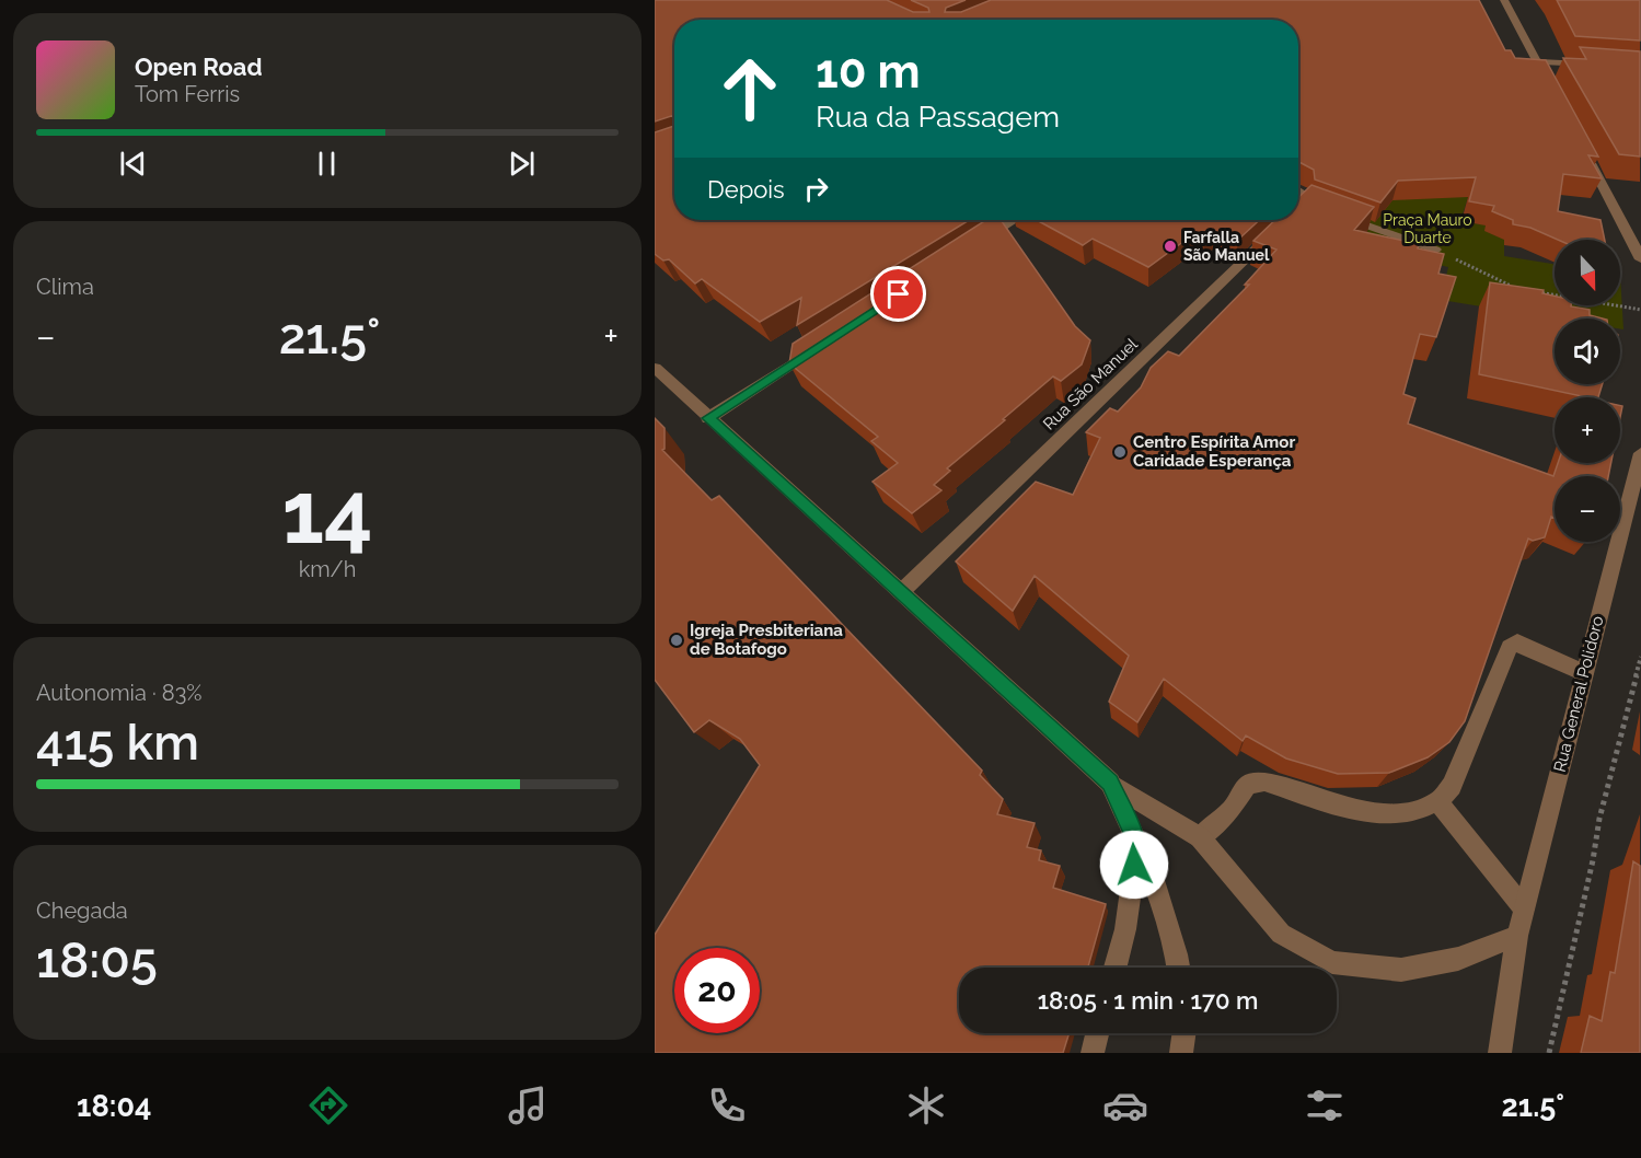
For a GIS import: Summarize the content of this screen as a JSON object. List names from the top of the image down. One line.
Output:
{"streets":{"street":["Rua São Manuel","Rua General Polidoro"]},"parks":["Praça Mauro Duarte"],"places":["Farfalla São Manuel","Centro Espírita Amor Caridade Esperança","Igreja Presbiteriana de Botafogo"],"north":"bottom","page":{"turn":["10 m","Rua da Passagem"],"song":["Open Road","Tom Ferris"],"then":"Depois","tile":["Clima",["14","km/h"],["Autonomia · 83%","415 km"],["Chegada","18:05"]],"map_buttons":["+","−"],"heat":["−","21.5°","+"],"limit":"20","trip":"18:05 · 1 min · 170 m","tabs":["18:04","21.5°"]}}
